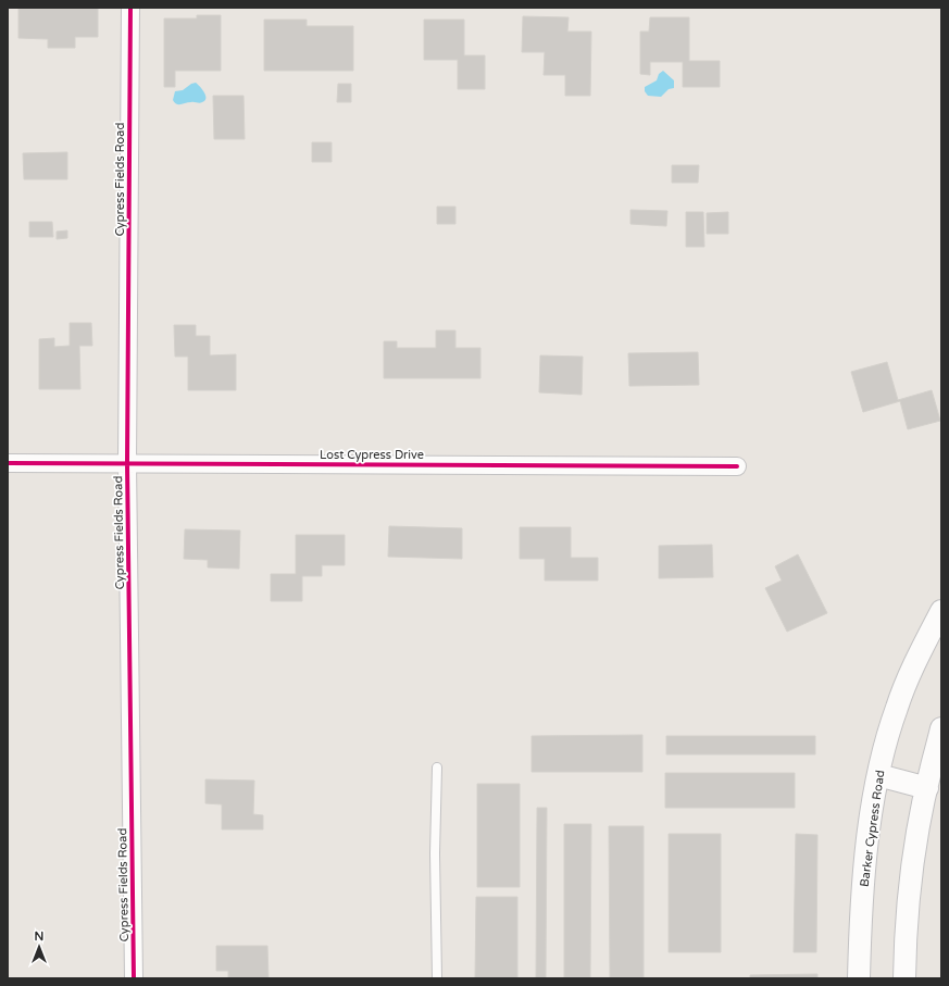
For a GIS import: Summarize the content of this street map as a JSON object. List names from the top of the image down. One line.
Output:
{"streets":{"street":["Cypress Fields Road","Lost Cypress Drive","Barker Cypress Road"]},"crossings":[["Cypress Fields Road","Lost Cypress Drive"]],"north":"top"}
